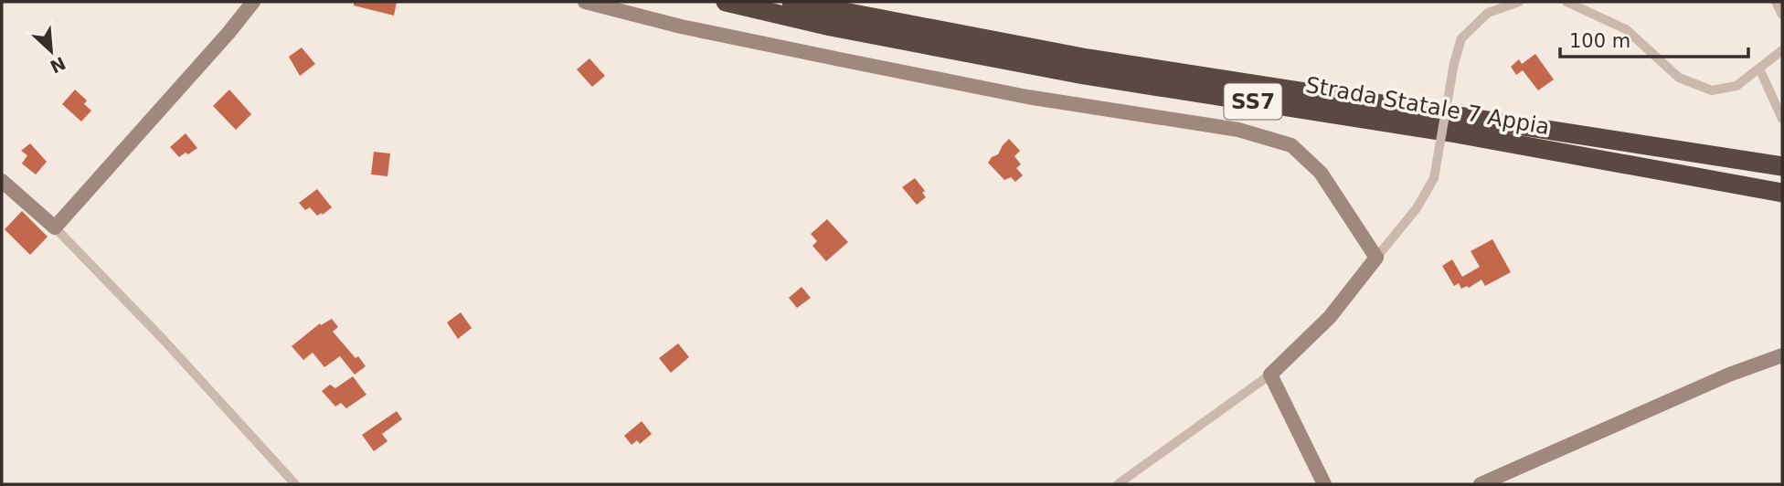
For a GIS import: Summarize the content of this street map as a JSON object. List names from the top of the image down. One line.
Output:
{"streets":{"highway":["SS7","Strada Statale 7 Appia"]},"scale_bar":"100 m","north":"bottom right"}
